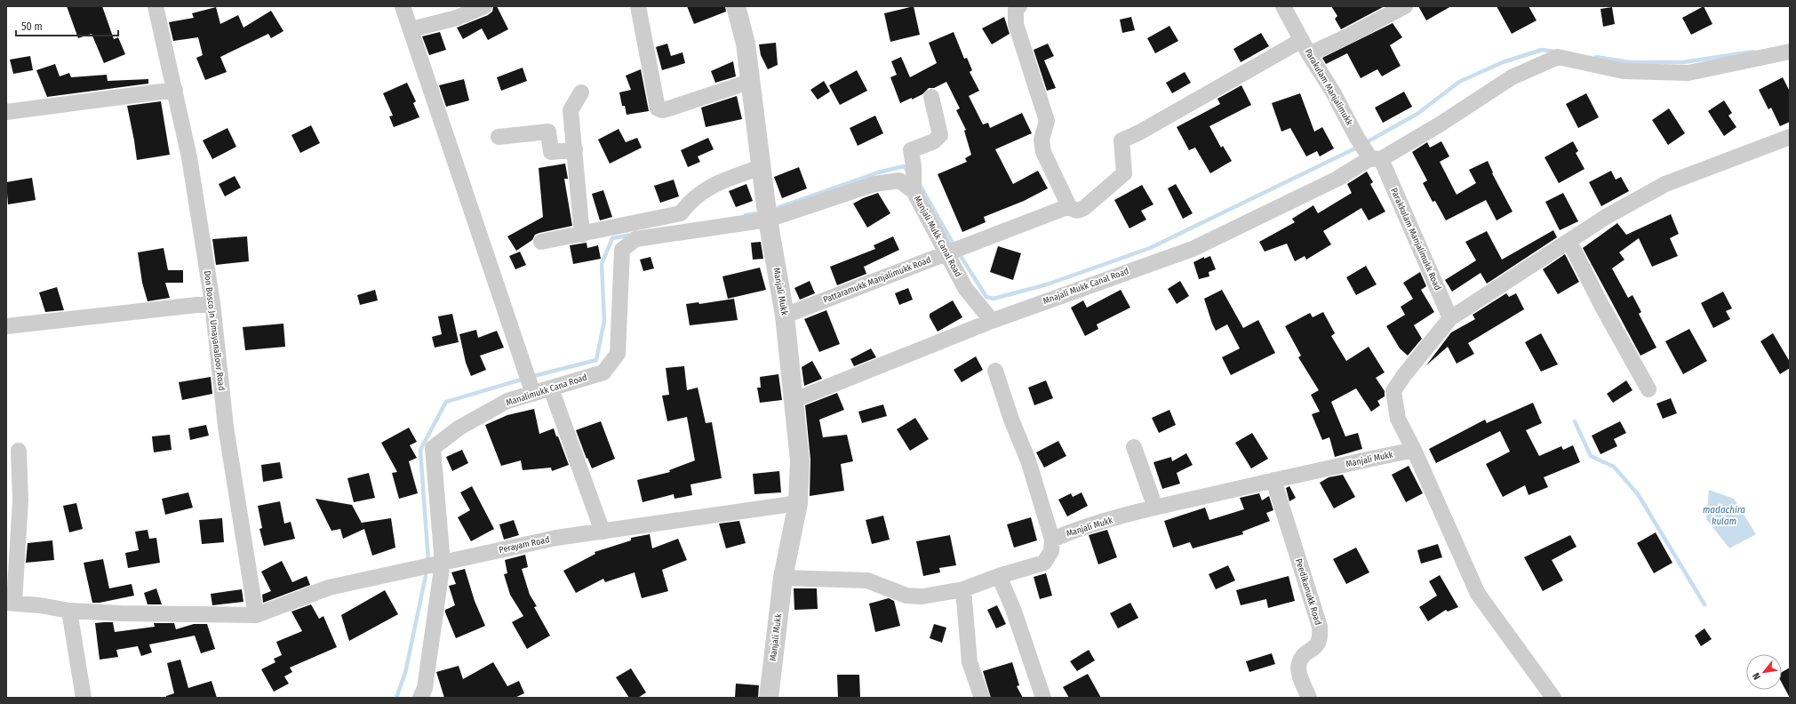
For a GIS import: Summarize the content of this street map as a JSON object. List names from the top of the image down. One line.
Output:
{"streets":{"street":["Parakulam Manjalimukk","Manjali Mukk Canal Road","Parakkulam Manjalimukk Road","Pattaramukk Manjalimukk Road","Mnajali Mukk Canal Road","Manjali Mukk","Don Bosco Jn Umayanalloor Road","Manalimukk Cana Road","Perayam Road","Peedikamukk Road"]},"crossings":[["Parakulam Manjalimukk","Parakkulam Manjalimukk Road"],["Parakulam Manjalimukk","Mnajali Mukk Canal Road"],["Manjali Mukk Canal Road","Pattaramukk Manjalimukk Road"],["Manjali Mukk Canal Road","Mnajali Mukk Canal Road"],["Manjali Mukk Canal Road","Manjali Mukk"],["Manjali Mukk Canal Road","Manalimukk Cana Road"],["Parakkulam Manjalimukk Road","Mnajali Mukk Canal Road"],["Pattaramukk Manjalimukk Road","Manjali Mukk"],["Mnajali Mukk Canal Road","Manjali Mukk"],["Manjali Mukk","Manalimukk Cana Road"],["Manjali Mukk","Perayam Road"],["Manjali Mukk","Peedikamukk Road"],["Don Bosco Jn Umayanalloor Road","Perayam Road"],["Manalimukk Cana Road","Perayam Road"]],"water":["madachira kulam"],"scale_bar":"50 m","north":"bottom left"}
